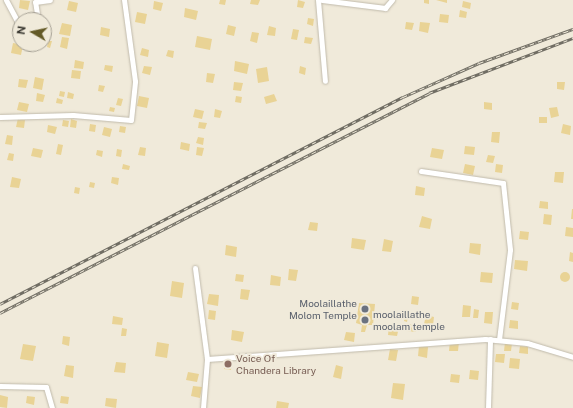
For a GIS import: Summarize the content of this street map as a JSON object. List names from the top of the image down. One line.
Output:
{"places":["Moolaillathe Molom Temple","moolaillathe moolam temple","Voice Of Chandera Library"],"north":"left"}
